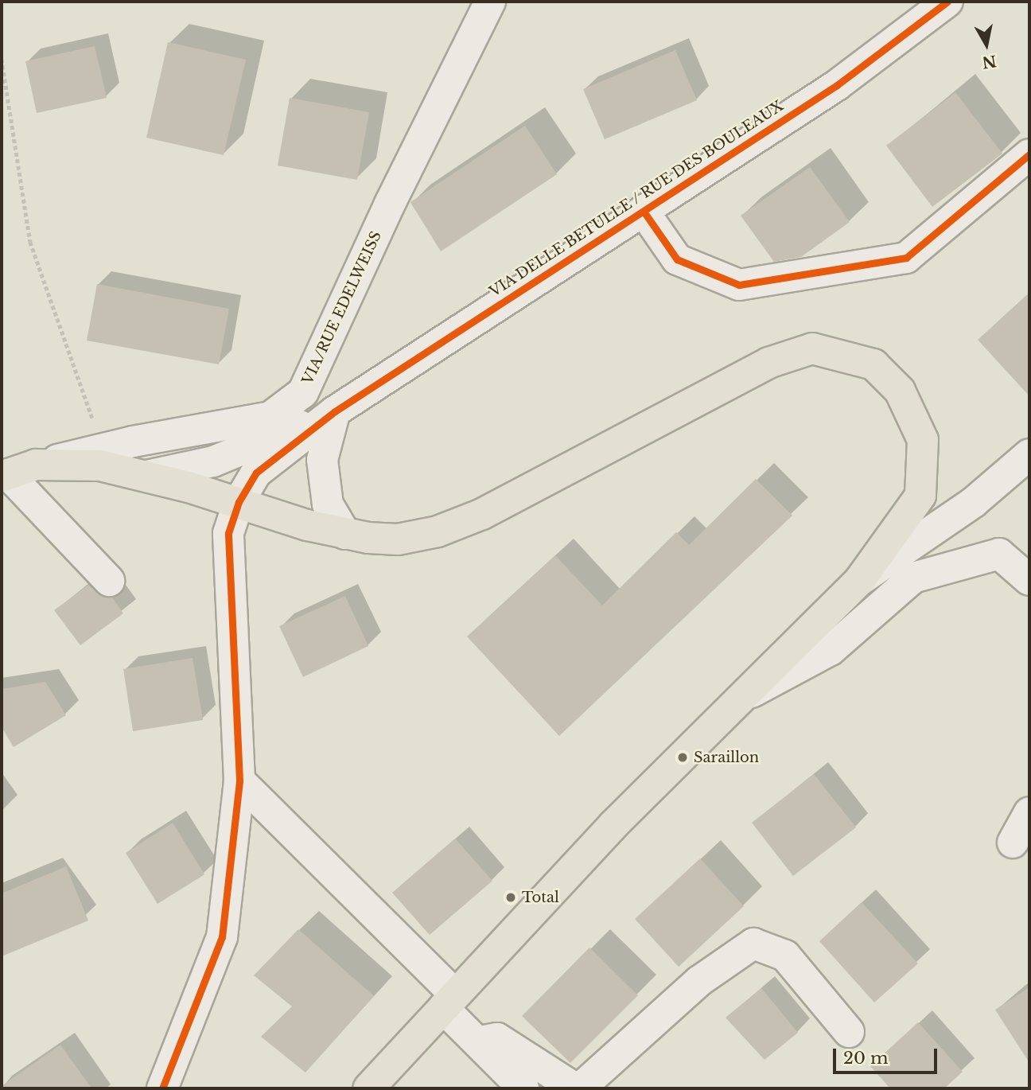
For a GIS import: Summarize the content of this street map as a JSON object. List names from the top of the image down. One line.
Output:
{"streets":{"street":["VIA DELLE BETULLE / RUE DES BOULEAUX","VIA/RUE EDELWEISS"]},"places":["Saraillon","Total"],"scale_bar":"20 m","north":"bottom"}
